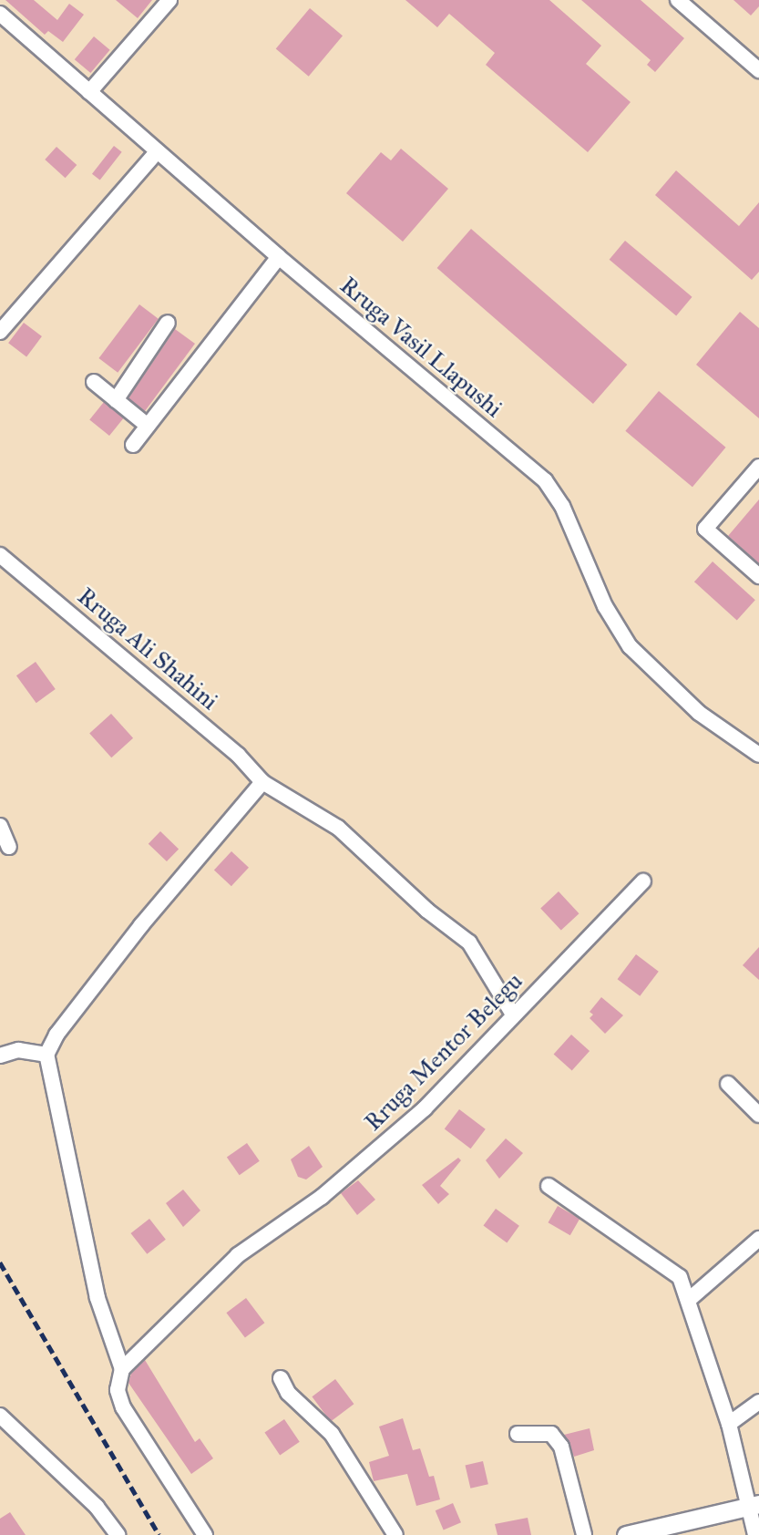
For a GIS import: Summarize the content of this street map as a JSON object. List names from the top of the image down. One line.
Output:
{"streets":{"street":["Rruga Vasil Llapushi","Rruga Ali Shahini","Rruga Mentor Belegu"]},"crossings":[["Rruga Ali Shahini","Rruga Mentor Belegu"]]}
